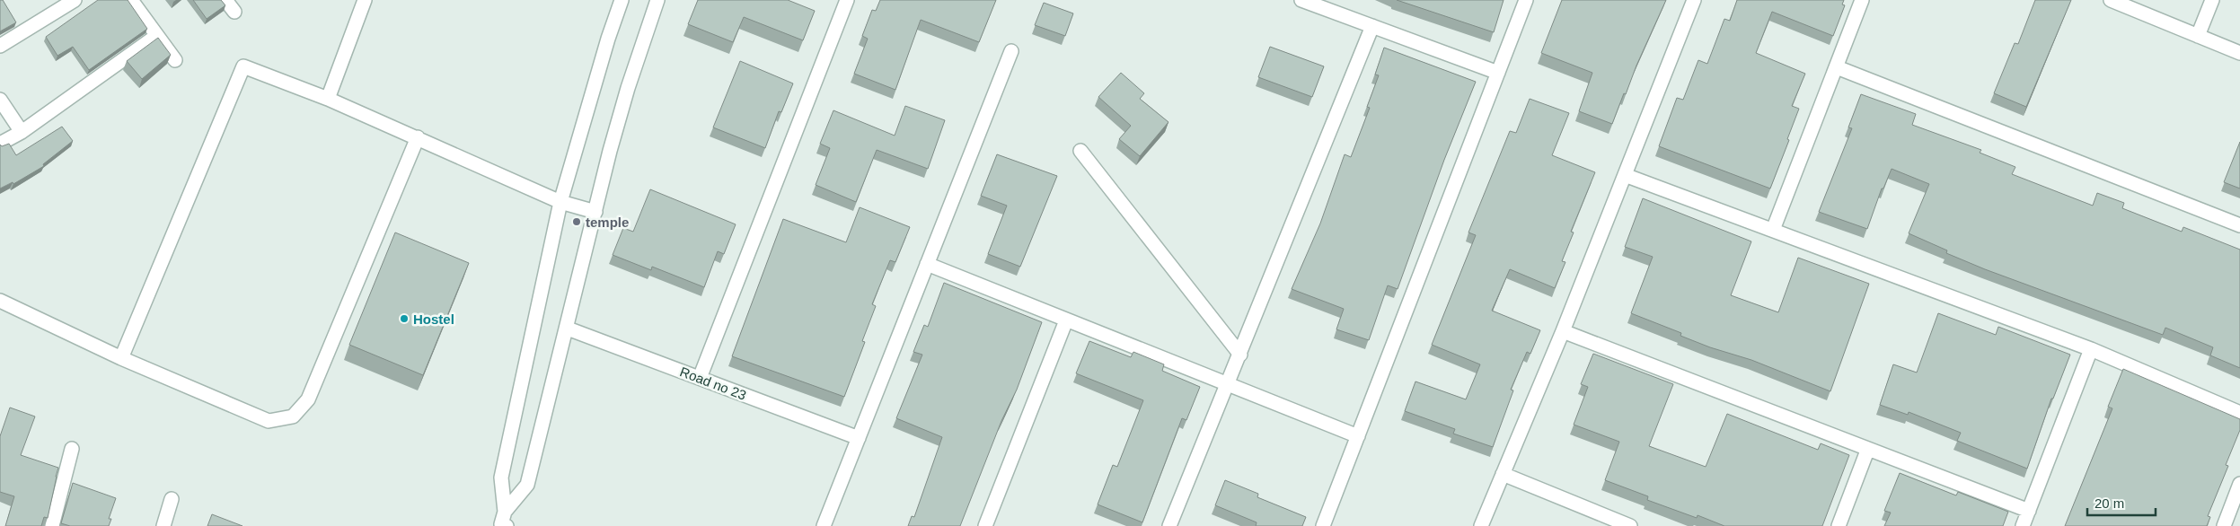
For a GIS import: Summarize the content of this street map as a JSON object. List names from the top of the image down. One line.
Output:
{"streets":{"street":["Road no 23"]},"places":["temple","Hostel"],"scale_bar":"20 m"}
